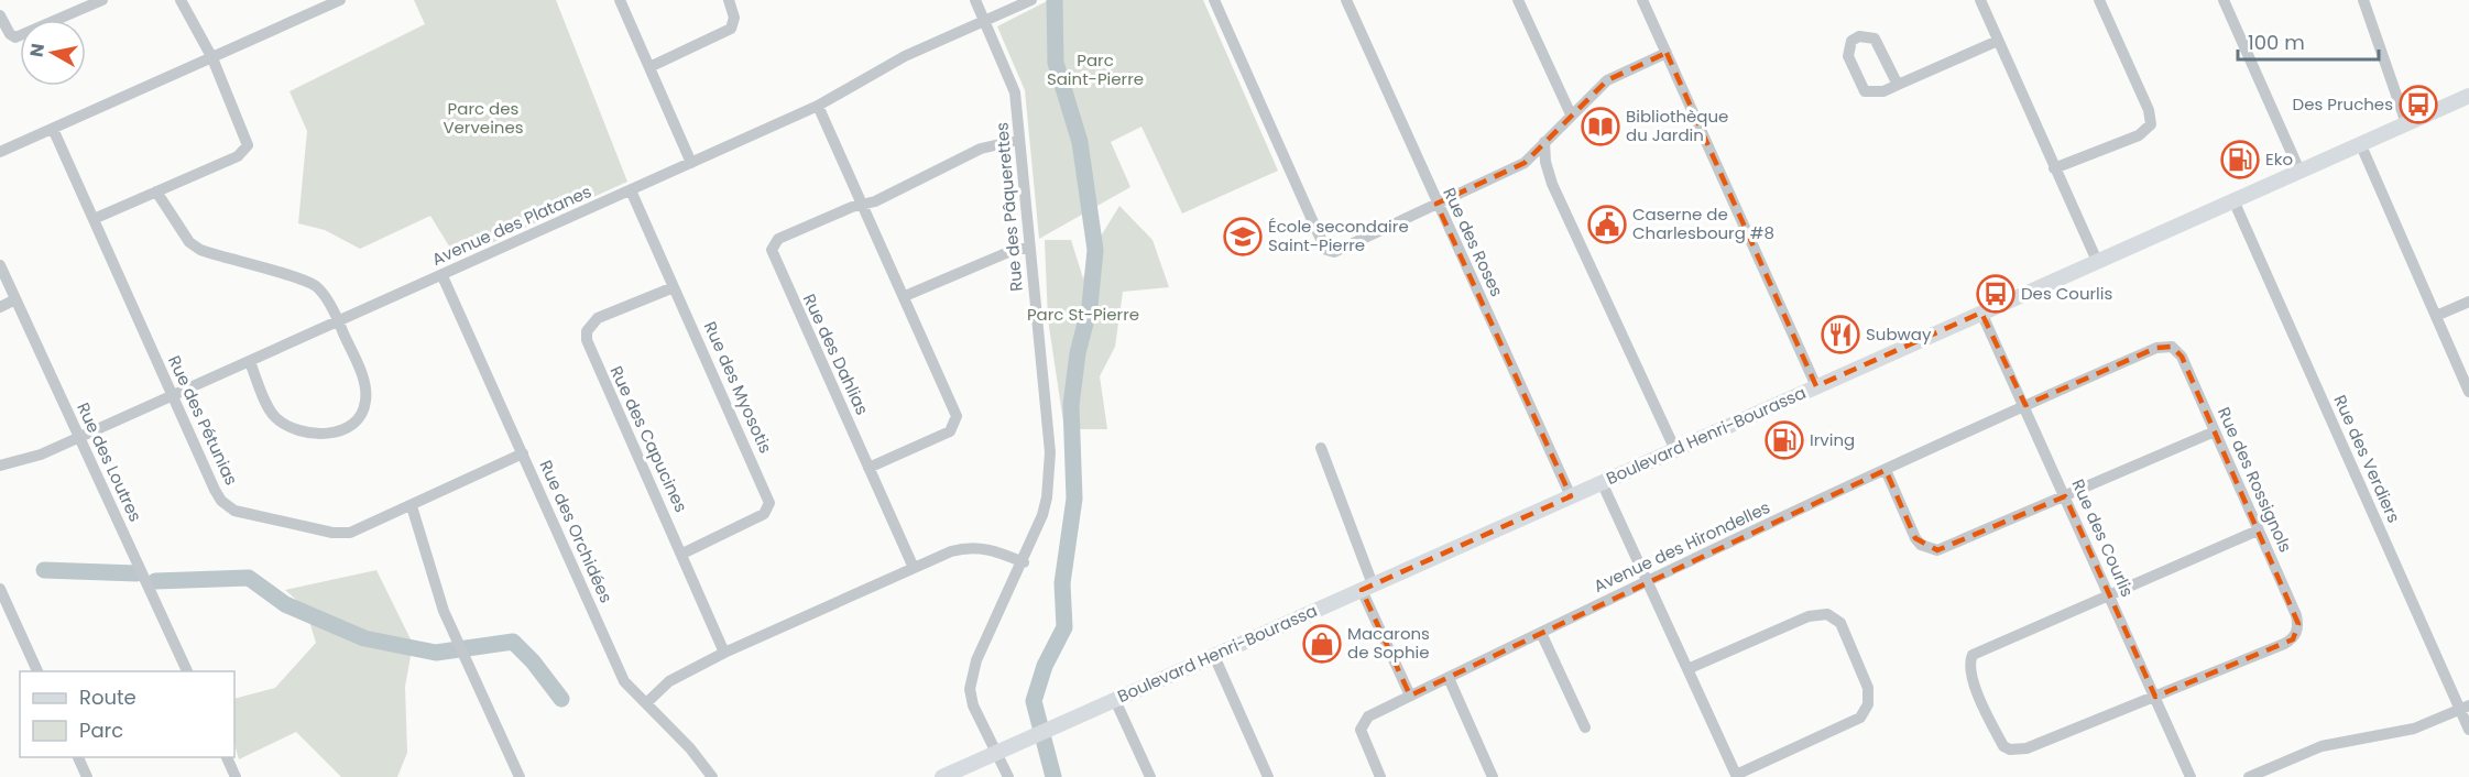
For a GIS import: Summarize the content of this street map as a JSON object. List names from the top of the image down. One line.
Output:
{"streets":{"main road":["Boulevard Henri-Bourassa"],"street":["Rue des Pâquerettes","Avenue des Platanes","Rue des Roses","Rue des Dahlias","Rue des Myosotis","Rue des Pétunias","Rue des Capucines","Rue des Verdiers","Rue des Loutres","Rue des Rossignols","Rue des Orchidées","Rue des Courlis","Avenue des Hirondelles"]},"crossings":[["Rue des Pâquerettes","Avenue des Platanes"],["Rue des Pâquerettes","Boulevard Henri-Bourassa"],["Avenue des Platanes","Rue des Myosotis"],["Avenue des Platanes","Rue des Pétunias"],["Avenue des Platanes","Rue des Loutres"],["Avenue des Platanes","Rue des Orchidées"],["Rue des Roses","Boulevard Henri-Bourassa"],["Rue des Myosotis","Rue des Capucines"],["Rue des Pétunias","Rue des Orchidées"],["Boulevard Henri-Bourassa","Rue des Verdiers"],["Boulevard Henri-Bourassa","Rue des Courlis"],["Rue des Rossignols","Rue des Courlis"],["Rue des Rossignols","Avenue des Hirondelles"],["Rue des Courlis","Avenue des Hirondelles"]],"parks":["Parc Saint-Pierre","Parc des Verveines","Parc St-Pierre"],"places":{"bus stop":["Des Pruches","Des Courlis"],"library":["Bibliothèque du Jardin"],"fuel station":["Eko","Irving"],"public building":["Caserne de Charlesbourg #8"],"school or university":["École secondaire Saint-Pierre"],"restaurant":["Subway"],"shop":["Macarons de Sophie"]},"legend":["Route","Parc"],"scale_bar":"100 m","north":"left"}
